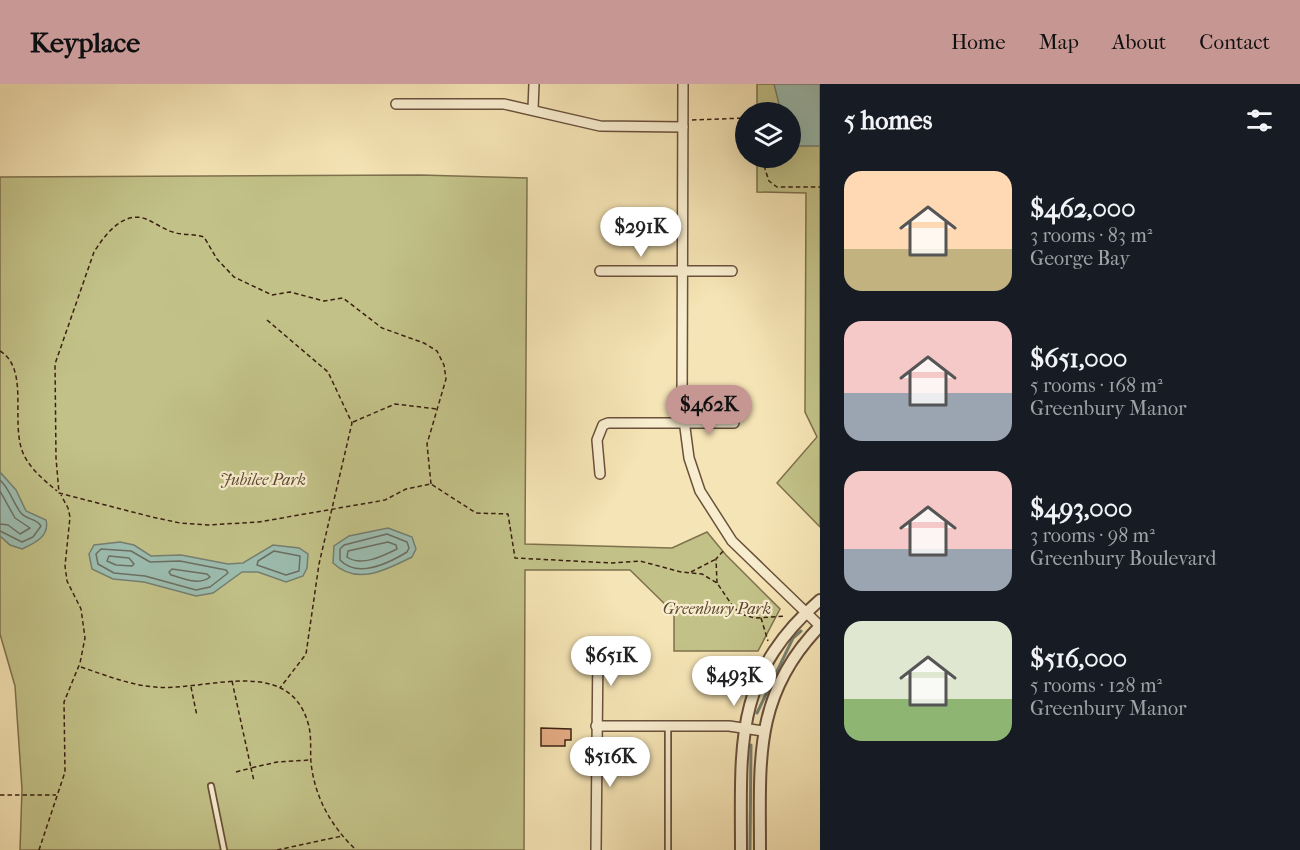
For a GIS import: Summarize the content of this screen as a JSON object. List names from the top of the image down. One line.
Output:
{"parks":["Jubilee Park","Greenbury Park"],"page":{"header":"Keyplace","nav":["Home","Map","About","Contact"],"heading":"5 homes","list":[{"name":"$462,000","note":"3 rooms · 83 m² · George Bay"},{"name":"$651,000","note":"5 rooms · 168 m² · Greenbury Manor"},{"name":"$493,000","note":"3 rooms · 98 m² · Greenbury Boulevard"},{"name":"$516,000","note":"5 rooms · 128 m² · Greenbury Manor"}],"price":["$291K","$462K","$651K","$493K","$516K"]}}
